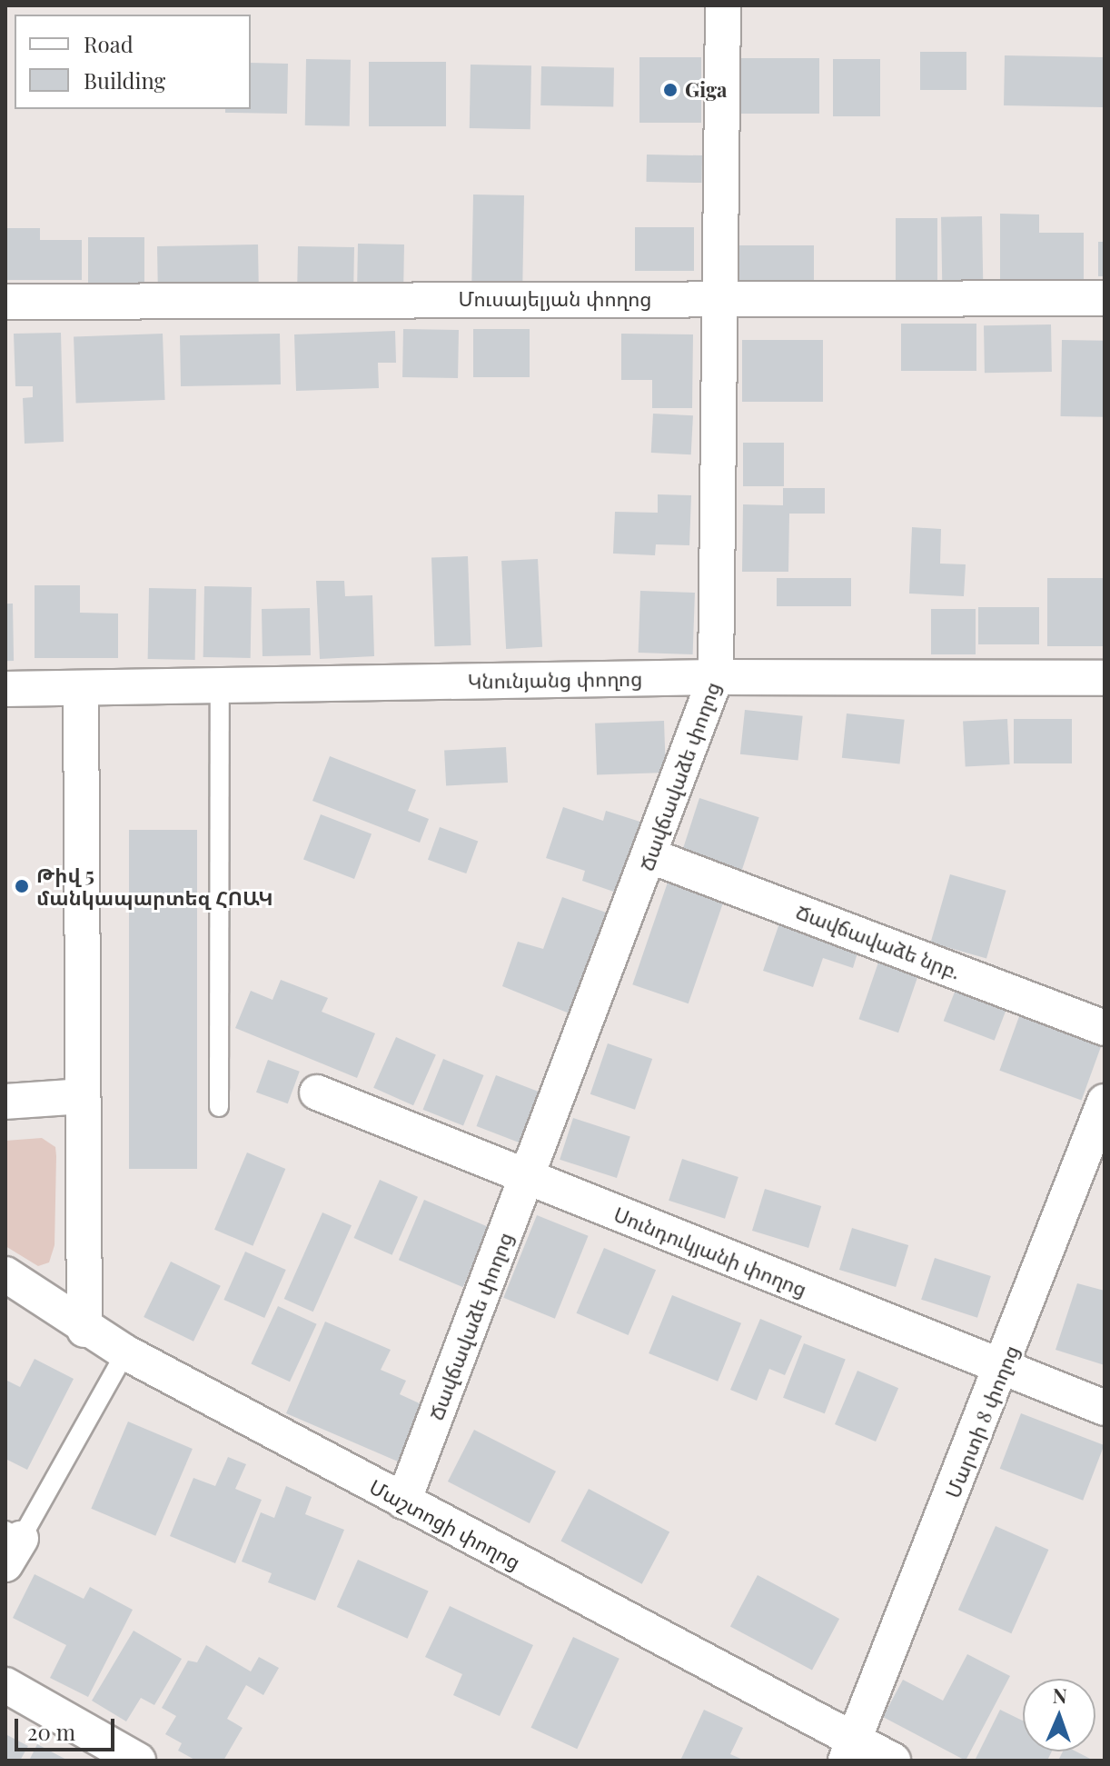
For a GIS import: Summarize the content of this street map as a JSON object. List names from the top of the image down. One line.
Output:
{"streets":{"street":["Մուսայելյան փողոց","Կնունյանց փողոց","Ճավճավաձե փողոց","Ճավճավաձե նրբ.","Սունդուկյանի փողոց","Մարտի 8 փողոց","Մաշտոցի փողոց"]},"crossings":[["Մուսայելյան փողոց","Ճավճավաձե փողոց"],["Կնունյանց փողոց","Ճավճավաձե փողոց"],["Ճավճավաձե փողոց","Ճավճավաձե նրբ."],["Ճավճավաձե փողոց","Սունդուկյանի փողոց"],["Ճավճավաձե փողոց","Մաշտոցի փողոց"],["Սունդուկյանի փողոց","Մարտի 8 փողոց"],["Մարտի 8 փողոց","Մաշտոցի փողոց"]],"places":["Giga","Թիվ 5 մանկապարտեզ ՀՈԱԿ"],"legend":["Road","Building"],"scale_bar":"20 m","north":"top"}
